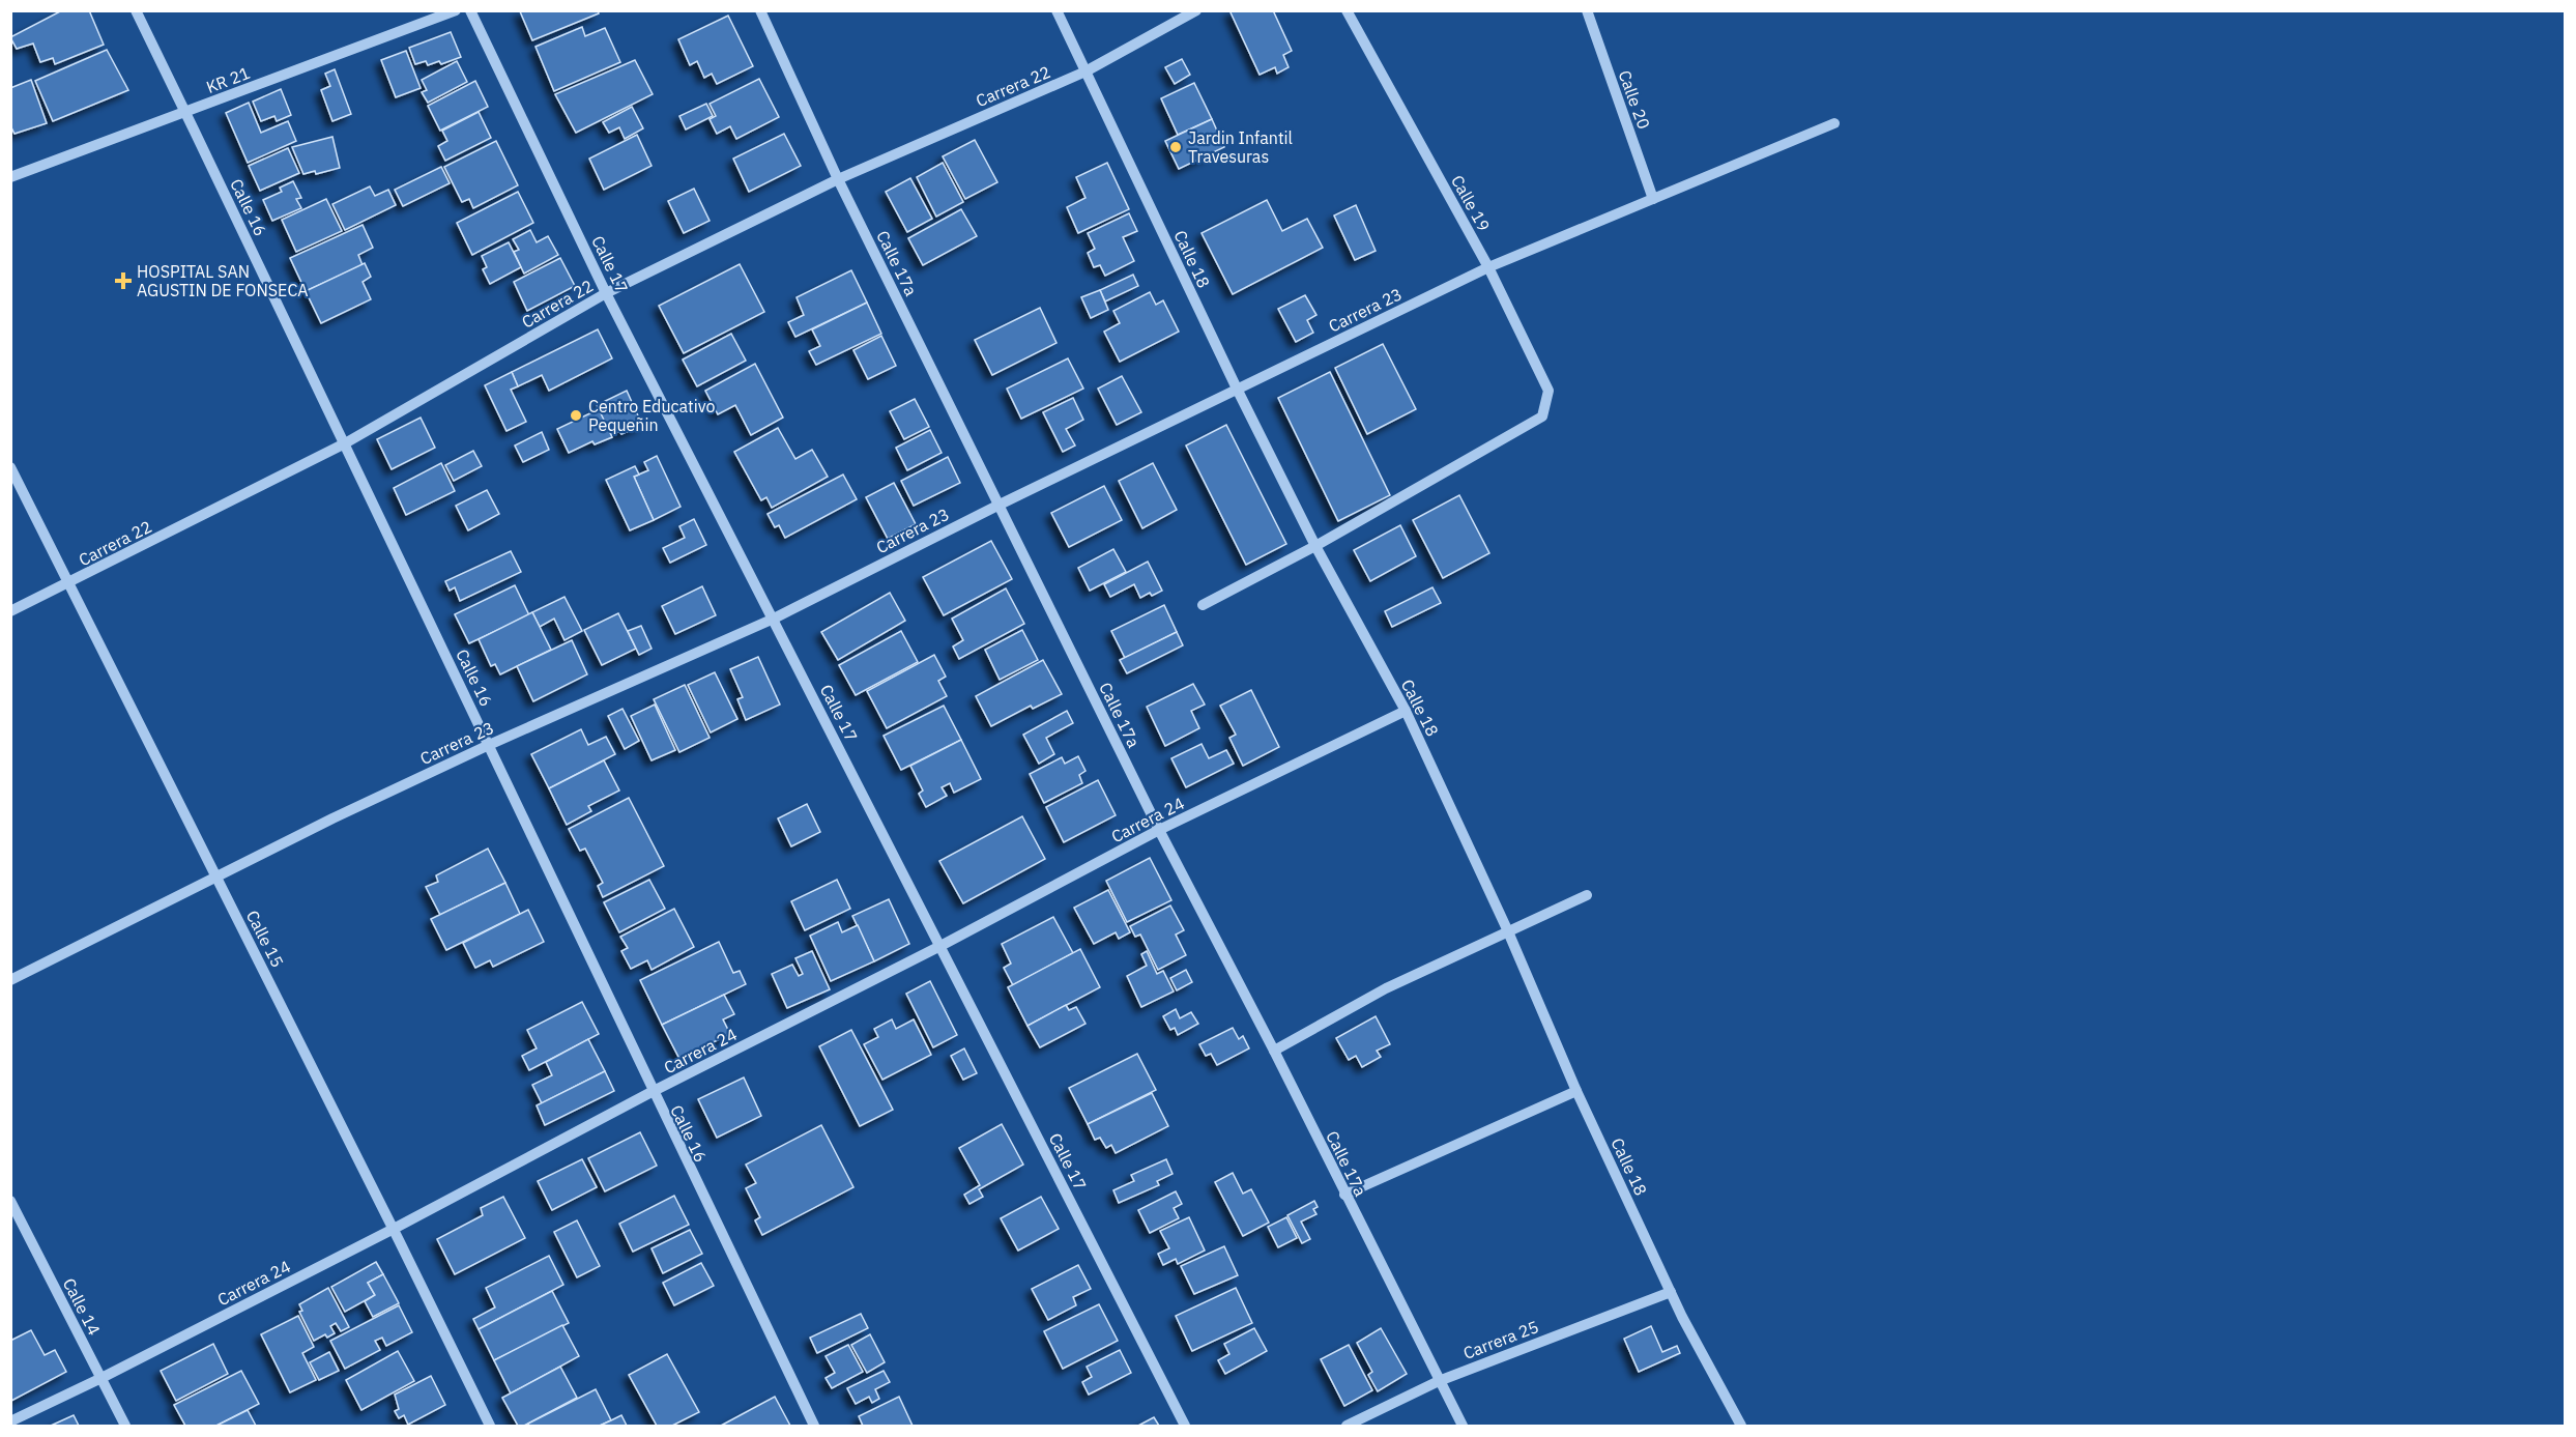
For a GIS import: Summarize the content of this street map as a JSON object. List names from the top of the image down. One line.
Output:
{"streets":{"street":["KR 21","Carrera 22","Calle 20","Calle 19","Calle 16","Calle 18","Calle 17a","Calle 17","Carrera 23","Carrera 24","Calle 15","Calle 14","Carrera 25"]},"crossings":[["KR 21","Calle 16"],["Carrera 22","Calle 16"],["Carrera 22","Calle 18"],["Carrera 22","Calle 17a"],["Carrera 22","Calle 17"],["Carrera 22","Calle 15"],["Calle 20","Carrera 23"],["Calle 19","Calle 18"],["Calle 19","Carrera 23"],["Calle 16","Carrera 23"],["Calle 16","Carrera 24"],["Calle 18","Carrera 23"],["Calle 18","Carrera 24"],["Calle 18","Carrera 25"],["Calle 17a","Carrera 23"],["Calle 17a","Carrera 24"],["Calle 17a","Carrera 25"],["Calle 17","Carrera 23"],["Calle 17","Carrera 24"],["Carrera 23","Calle 15"],["Carrera 24","Calle 15"],["Carrera 24","Calle 14"]],"places":{"other":["Jardin Infantil Travesuras","Centro Educativo Pequeñin"],"health":["HOSPITAL SAN AGUSTIN DE FONSECA"]}}
